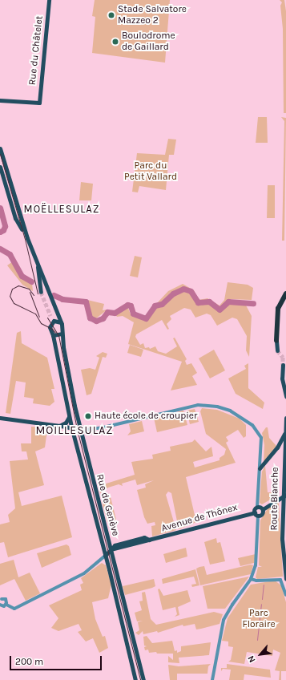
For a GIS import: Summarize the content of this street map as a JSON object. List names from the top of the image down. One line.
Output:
{"streets":{"main road":["Rue du Châtelet","Route Blanche","Rue de Genève","Avenue de Thônex"]},"crossings":[["Rue de Genève","Avenue de Thônex"]],"districts":["MOËLLESULAZ","MOILLESULAZ"],"parks":["Parc du Petit Vallard","Parc Floraire"],"places":["Stade Salvatore Mazzeo 2","Boulodrome de Gaillard","Haute école de croupier"],"scale_bar":"200 m","north":"bottom left"}
